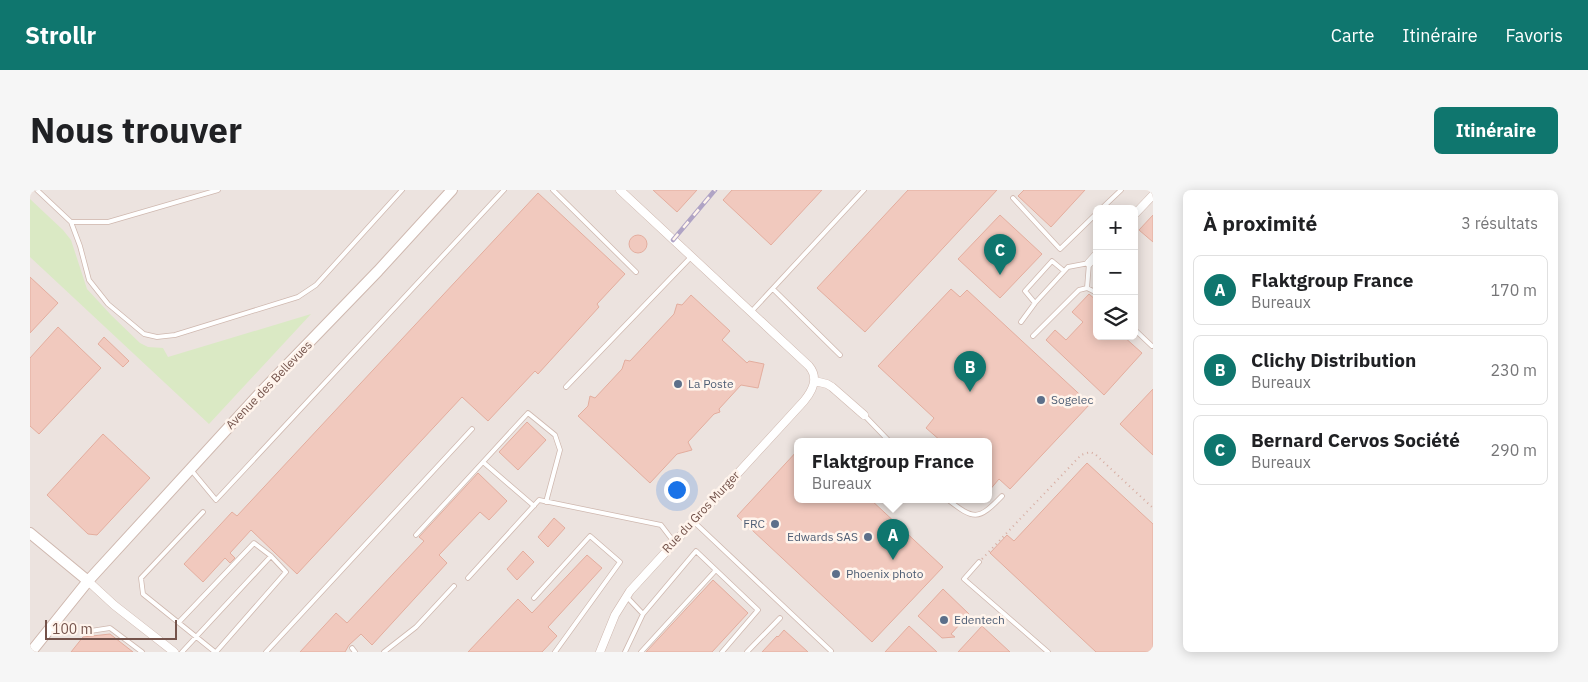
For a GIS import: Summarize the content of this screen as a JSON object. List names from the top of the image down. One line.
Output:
{"streets":{"street":["Avenue des Bellevues","Rue du Gros Murger"]},"places":["La Poste","Sogelec","FRC","Edwards SAS","Phoenix photo","Edentech"],"scale_bar":"100 m","page":{"header":"Strollr","nav":["Carte","Itinéraire","Favoris"],"title":"Nous trouver","buttons":"Itinéraire","heading":["À proximité","3 résultats"],"map_buttons":["+","−"],"pins":["C","B","A"],"list":[{"mark":"A","name":"Flaktgroup France","note":"Bureaux","value":"170 m"},{"mark":"B","name":"Clichy Distribution","note":"Bureaux","value":"230 m"},{"mark":"C","name":"Bernard Cervos Société","note":"Bureaux","value":"290 m"}],"popup":["Flaktgroup France","Bureaux"],"scale":"100 m"}}
